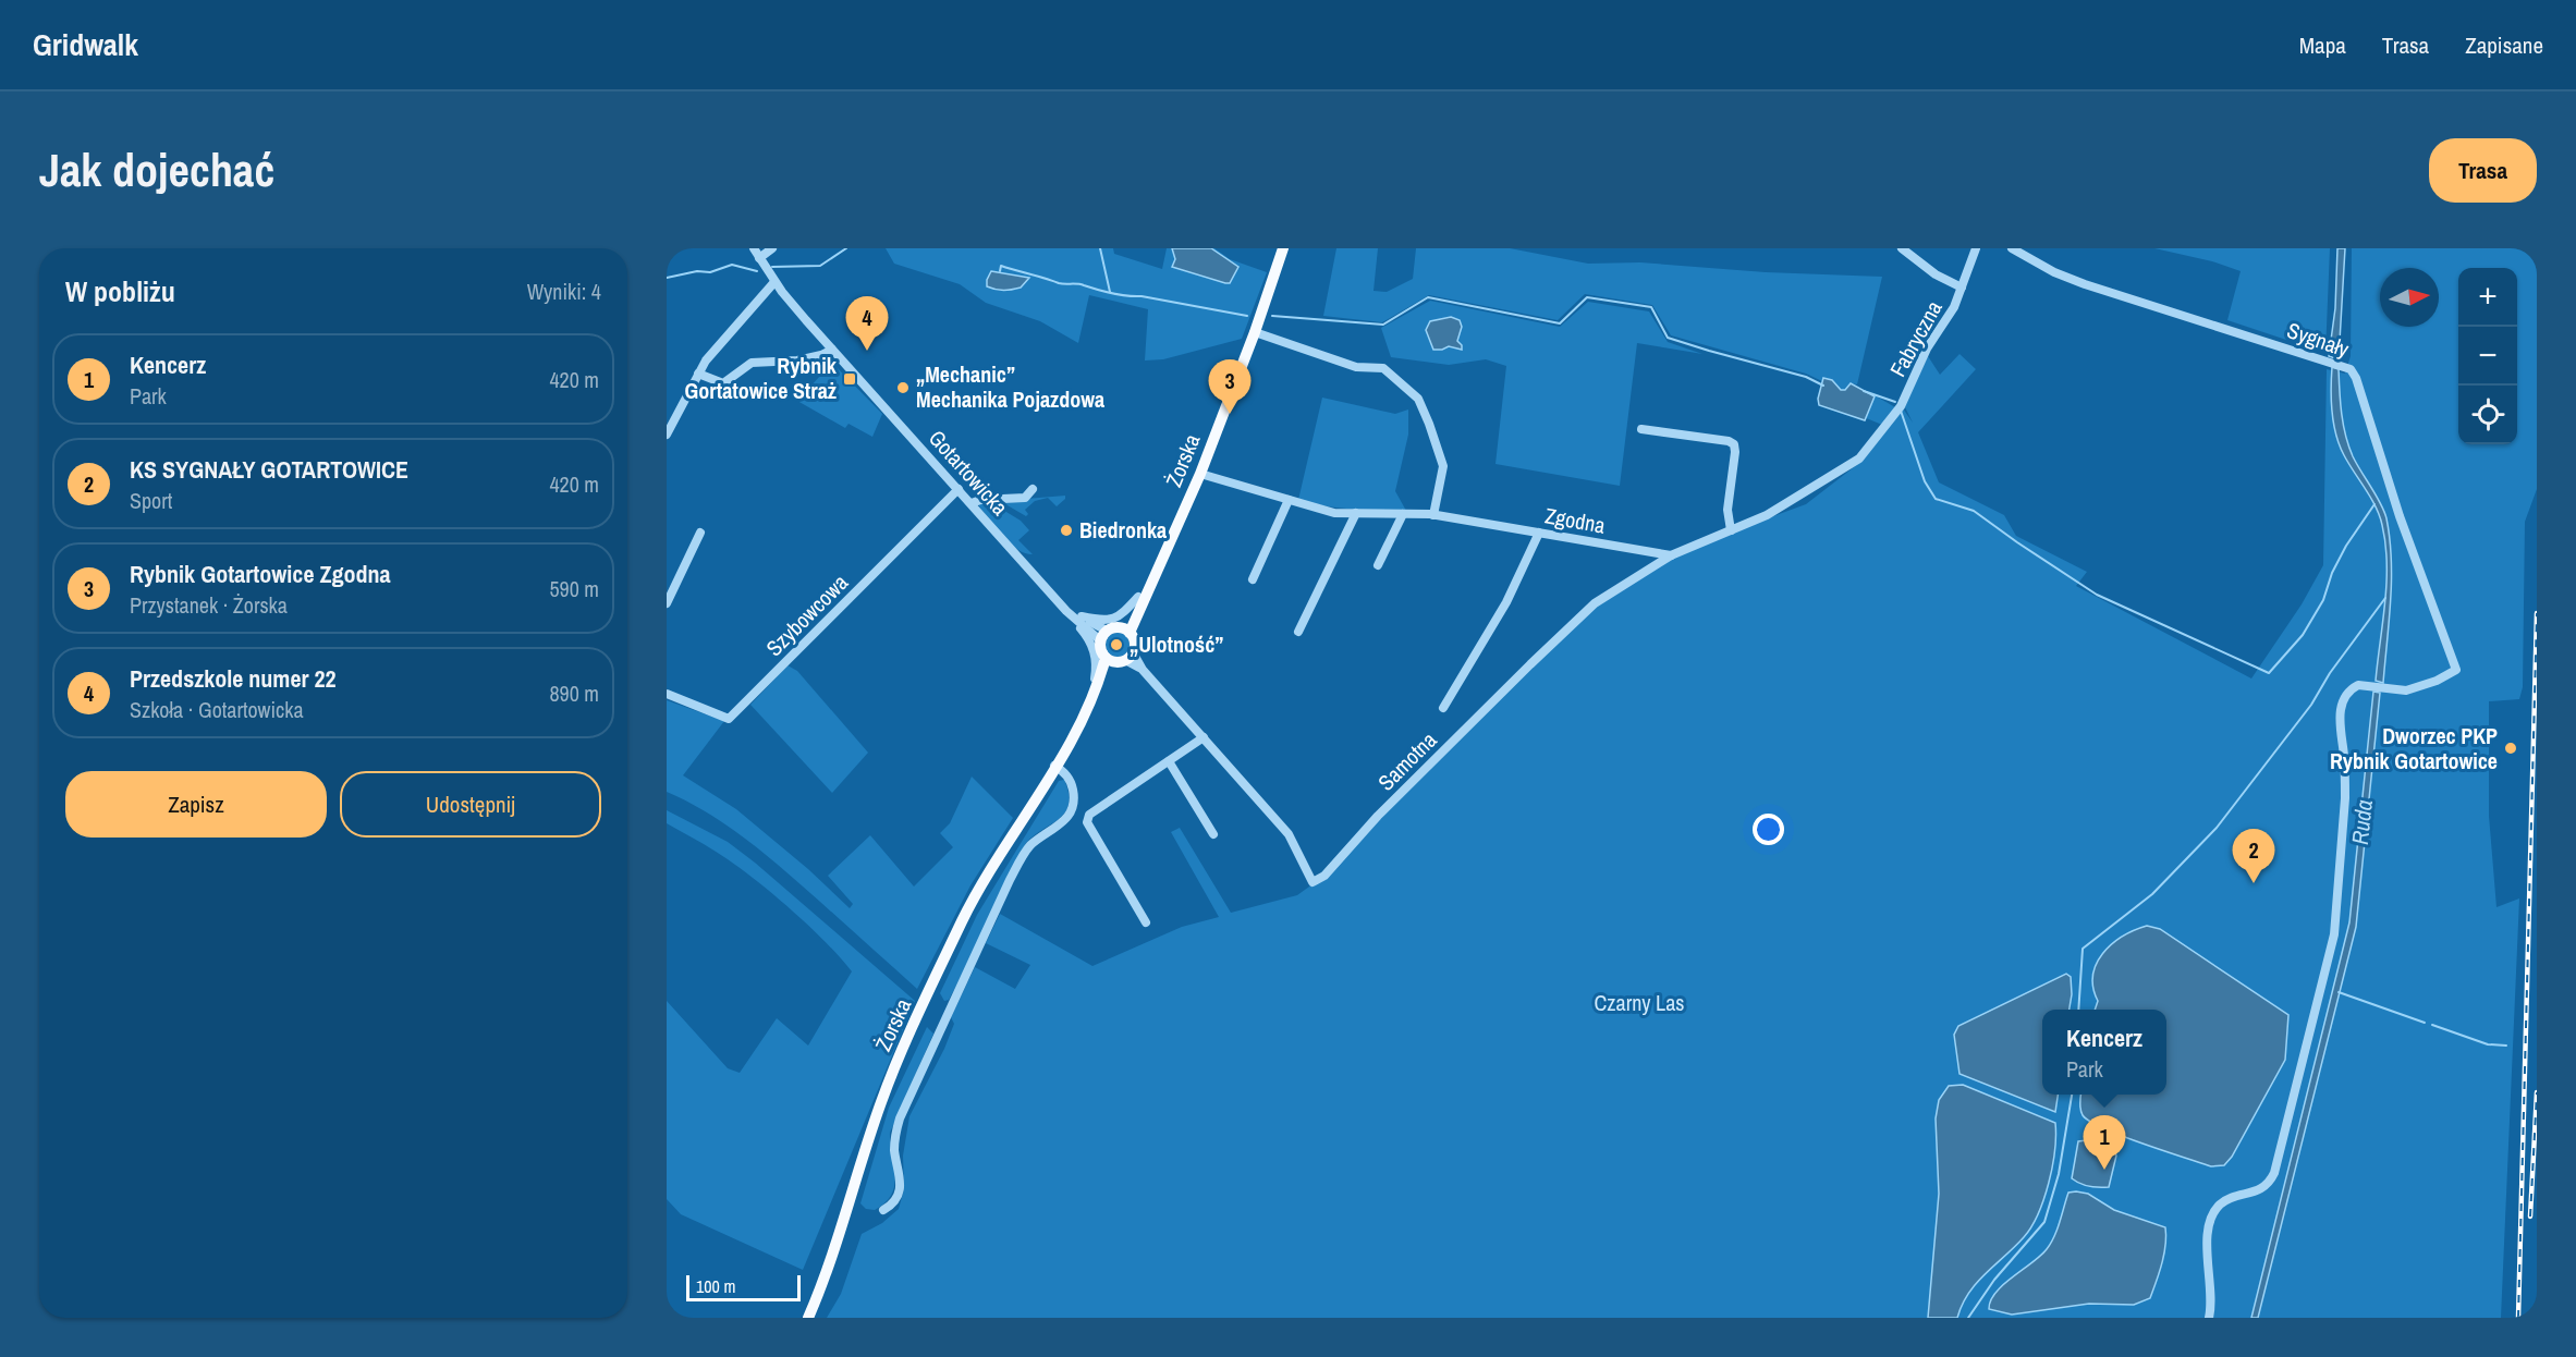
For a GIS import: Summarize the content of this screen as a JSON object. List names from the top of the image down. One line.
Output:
{"streets":{"main road":["Żorska"],"street":["Fabryczna","Sygnały","Gotartowicka","Zgodna","Szybowcowa","Samotna"]},"crossings":[["Żorska","Zgodna"],["Żorska","Samotna"],["Gotartowicka","Szybowcowa"],["Zgodna","Samotna"]],"water":["Ruda"],"parks":["Czarny Las"],"places":{"transit":["Rybnik Gortatowice Straż"],"other":["„Mechanic” Mechanika Pojazdowa","Biedronka","„Ulotność”","Dworzec PKP Rybnik Gotartowice"]},"scale_bar":"100 m","north":"right","page":{"header":"Gridwalk","nav":["Mapa","Trasa","Zapisane"],"buttons":["Trasa",["Zapisz","Udostępnij"]],"title":"Jak dojechać","heading":["W pobliżu","Wyniki: 4"],"map_buttons":["+","−"],"pins":["4","3","2","1"],"list":[{"mark":"1","name":"Kencerz","note":"Park","value":"420 m"},{"mark":"2","name":"KS SYGNAŁY GOTARTOWICE","note":"Sport","value":"420 m"},{"mark":"3","name":"Rybnik Gotartowice Zgodna","note":"Przystanek · Żorska","value":"590 m"},{"mark":"4","name":"Przedszkole numer 22","note":"Szkoła · Gotartowicka","value":"890 m"}],"popup":["Kencerz","Park"],"scale":"100 m"}}
